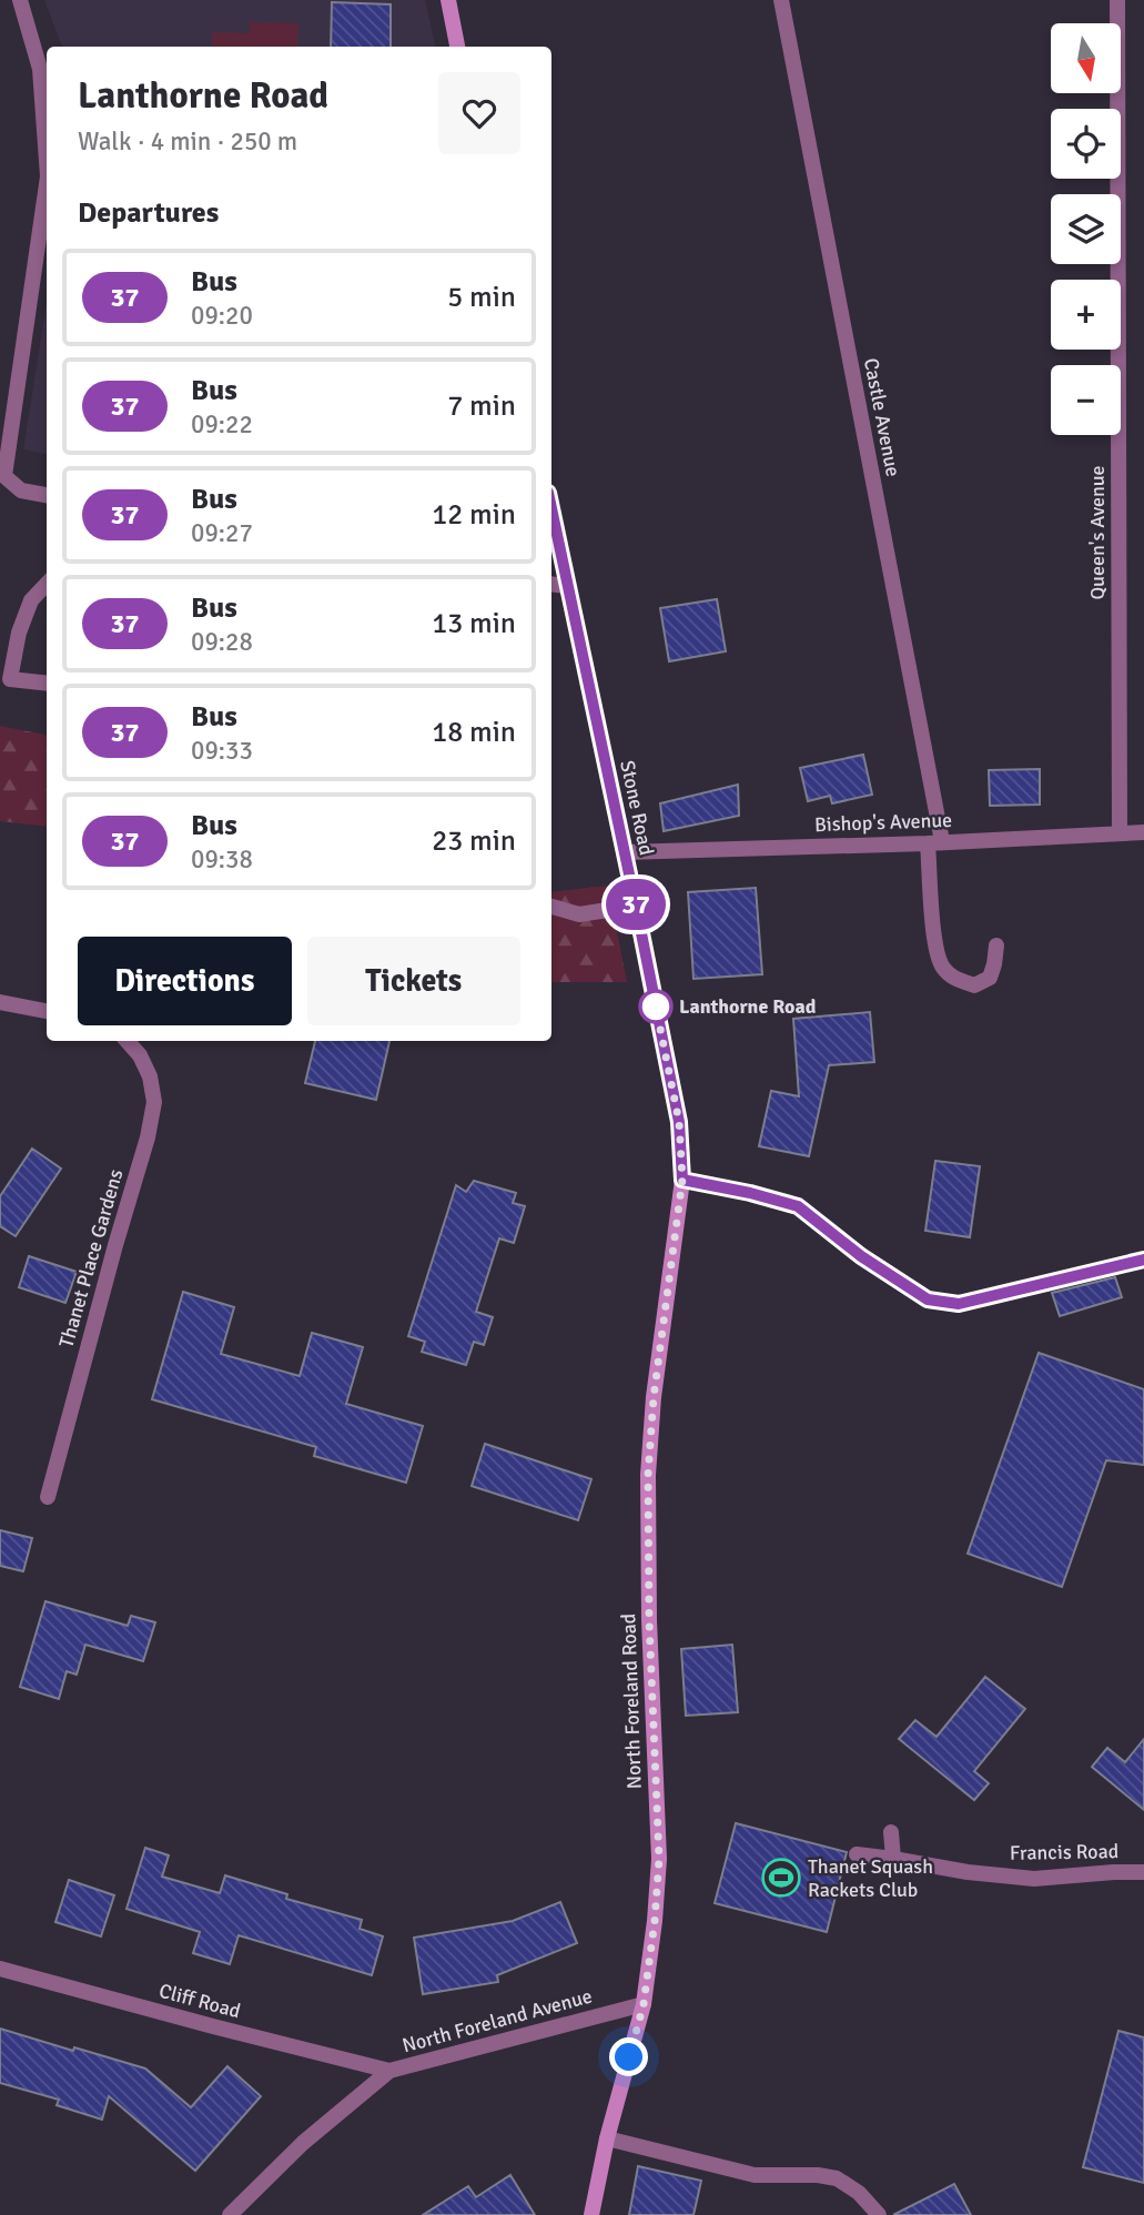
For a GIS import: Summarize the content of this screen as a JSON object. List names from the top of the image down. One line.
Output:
{"streets":{"main road":["Stone Road","North Foreland Road"],"street":["Castle Avenue","Queen's Avenue","Bishop's Avenue","Thanet Place Gardens","Francis Road","Cliff Road","North Foreland Avenue"]},"crossings":[["Castle Avenue","Bishop's Avenue"],["Queen's Avenue","Bishop's Avenue"],["Stone Road","Bishop's Avenue"],["Stone Road","North Foreland Road"],["North Foreland Road","North Foreland Avenue"],["Cliff Road","North Foreland Avenue"]],"places":{"other":["Lanthorne Road"],"sports":["Thanet Squash Rackets Club"]},"lines":["bus line 37"],"north":"bottom","page":{"on_map":"37","map_buttons":["+","−"],"heading":[["Lanthorne Road","Walk · 4 min · 250 m"],"Departures"],"list":[{"mark":"37","name":"Bus","note":"09:20","value":"5 min"},{"mark":"37","name":"Bus","note":"09:22","value":"7 min"},{"mark":"37","name":"Bus","note":"09:27","value":"12 min"},{"mark":"37","name":"Bus","note":"09:28","value":"13 min"},{"mark":"37","name":"Bus","note":"09:33","value":"18 min"},{"mark":"37","name":"Bus","note":"09:38","value":"23 min"}],"buttons":["Directions","Tickets"]}}
